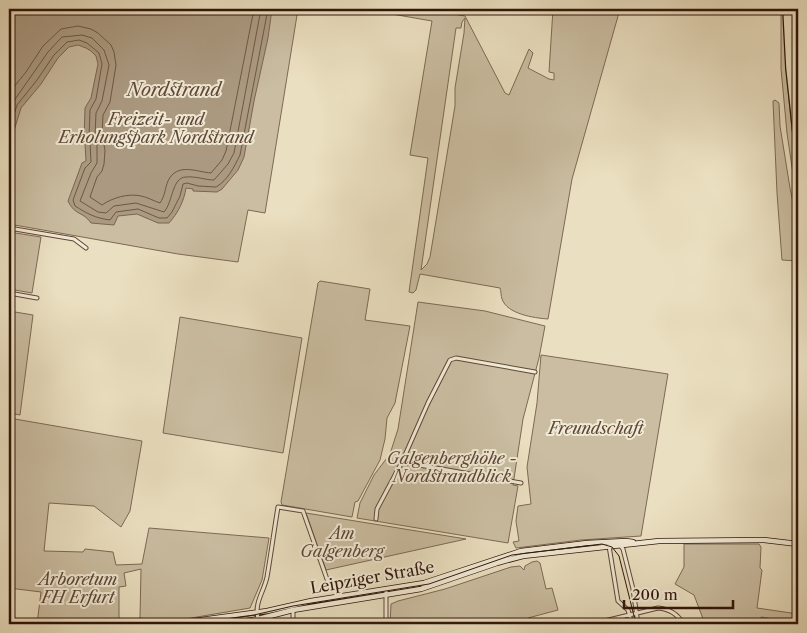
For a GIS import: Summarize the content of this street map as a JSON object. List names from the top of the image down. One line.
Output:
{"streets":{"main road":["Leipziger Straße"]},"water":["Nordstrand"],"parks":["Freizeit- und Erholungspark Nordstrand","Freundschaft","Galgenberghöhe - Nordstrandblick","Am Galgenberg","Arboretum FH Erfurt"],"scale_bar":"200 m"}
